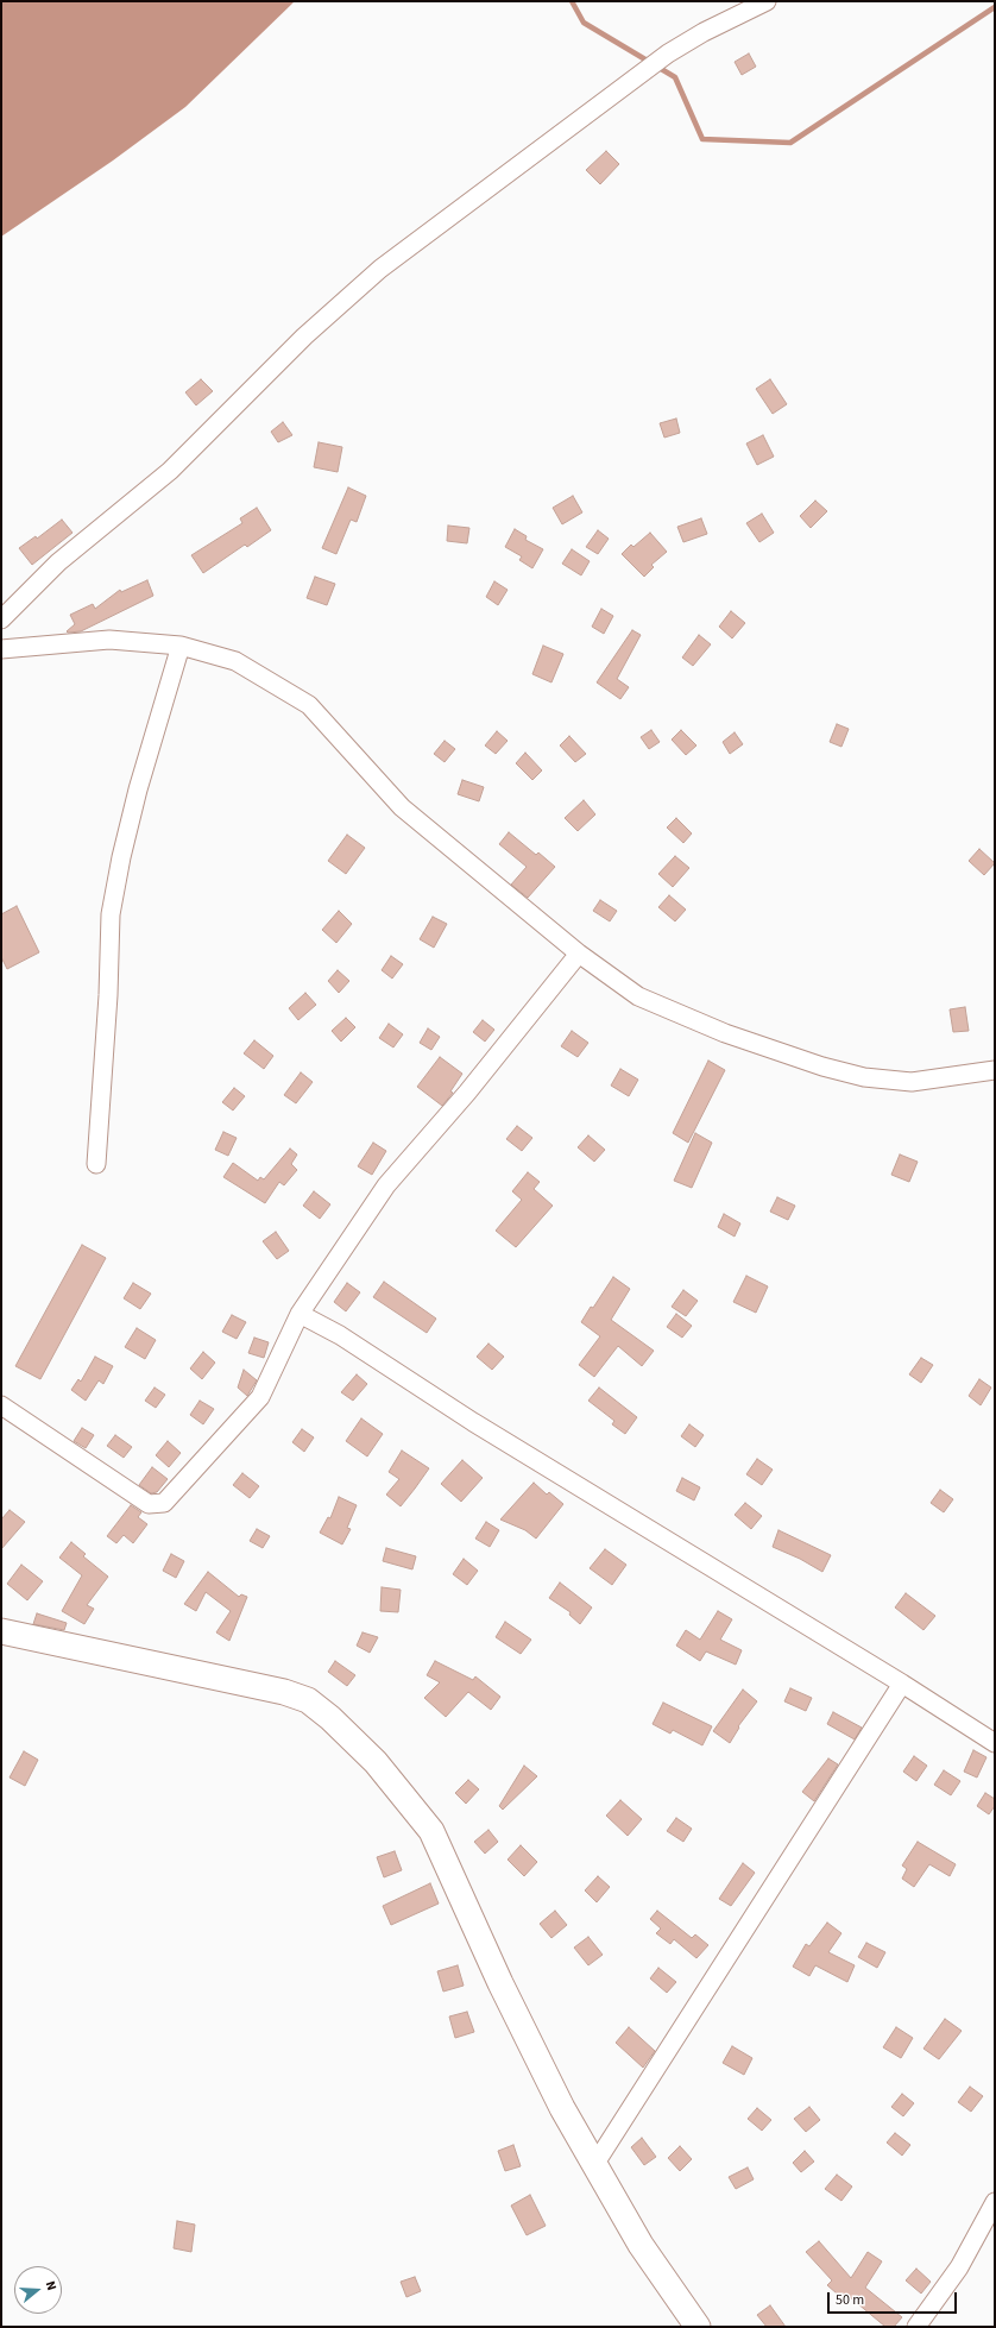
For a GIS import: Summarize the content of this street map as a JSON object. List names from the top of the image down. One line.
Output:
{"scale_bar":"50 m","north":"right"}
